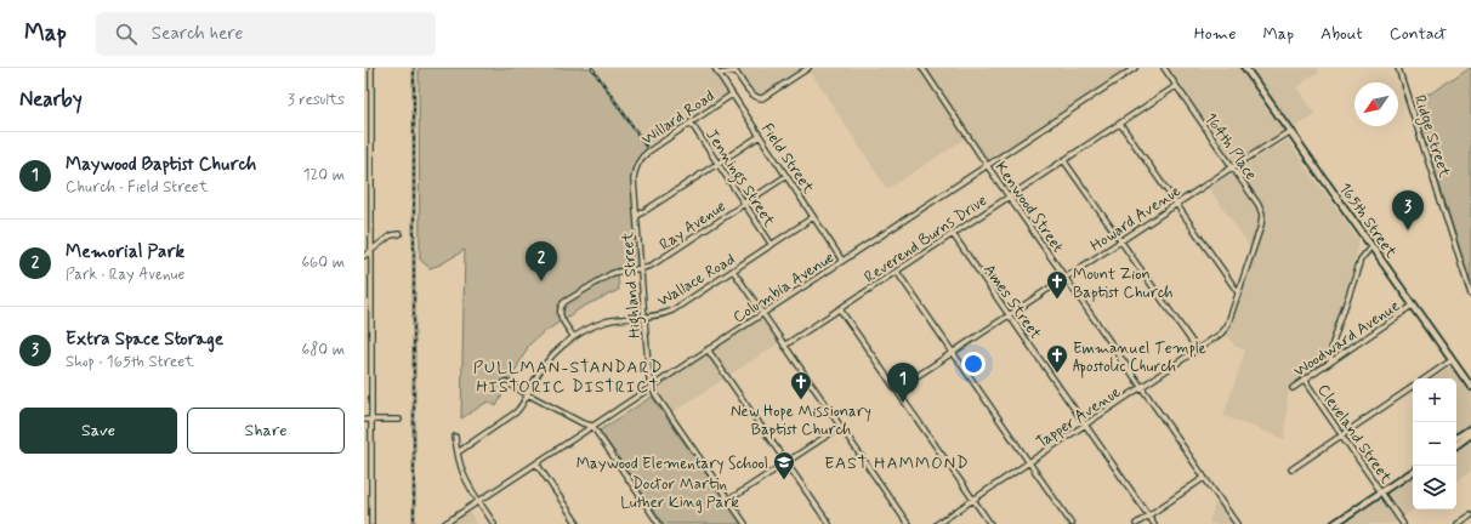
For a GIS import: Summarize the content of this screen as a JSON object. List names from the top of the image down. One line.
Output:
{"streets":{"main road":["165th Street"],"street":["Willard Road","Ridge Street","164th Place","Field Street","Jennings Street","Kenwood Street","Howard Avenue","Ray Avenue","Reverend Burns Drive","Wallace Road","Highland Street","Columbia Avenue","Ames Street","Woodward Avenue","Tapper Avenue","Cleveland Street"]},"crossings":[["Willard Road","Field Street"],["Willard Road","Jennings Street"],["Willard Road","Highland Street"],["164th Place","Howard Avenue"],["164th Place","Reverend Burns Drive"],["164th Place","Tapper Avenue"],["Field Street","Ray Avenue"],["Field Street","Wallace Road"],["Field Street","Columbia Avenue"],["Jennings Street","Ray Avenue"],["Jennings Street","Wallace Road"],["Kenwood Street","Howard Avenue"],["Kenwood Street","Reverend Burns Drive"],["Kenwood Street","Columbia Avenue"],["Kenwood Street","Tapper Avenue"],["Howard Avenue","165th Street"],["Howard Avenue","Ames Street"],["165th Street","Woodward Avenue"],["Ray Avenue","Wallace Road"],["Ray Avenue","Highland Street"],["Reverend Burns Drive","Ames Street"],["Wallace Road","Highland Street"],["Highland Street","Columbia Avenue"],["Ames Street","Tapper Avenue"],["Woodward Avenue","Cleveland Street"]],"districts":["PULLMAN-STANDARD HISTORIC DISTRICT","EAST HAMMOND"],"parks":["Doctor Martin Luther King Park"],"places":{"church":["Mount Zion Baptist Church","Emmanuel Temple Apostolic Church","New Hope Missionary Baptist Church"],"school or university":["Maywood Elementary School"]},"north":"bottom left","page":{"header":"Map","search":"Search here","nav":["Home","Map","About","Contact"],"heading":["Nearby","3 results"],"list":[{"mark":"1","name":"Maywood Baptist Church","note":"Church · Field Street","value":"120 m"},{"mark":"2","name":"Memorial Park","note":"Park · Ray Avenue","value":"660 m"},{"mark":"3","name":"Extra Space Storage","note":"Shop · 165th Street","value":"680 m"}],"pins":["3","2","1"],"map_buttons":["+","−"],"buttons":["Save","Share"]}}
